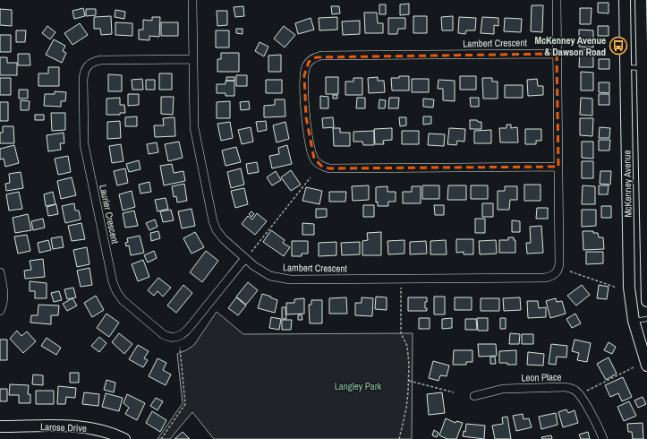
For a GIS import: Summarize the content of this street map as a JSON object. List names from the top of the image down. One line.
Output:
{"streets":{"main road":["McKenney Avenue","Larose Drive"],"street":["Lambert Crescent","Laurier Crescent","Leon Place"]},"crossings":[["Lambert Crescent","Laurier Crescent"]],"parks":["Langley Park"],"places":{"bus stop":["McKenney Avenue & Dawson Road"]}}
